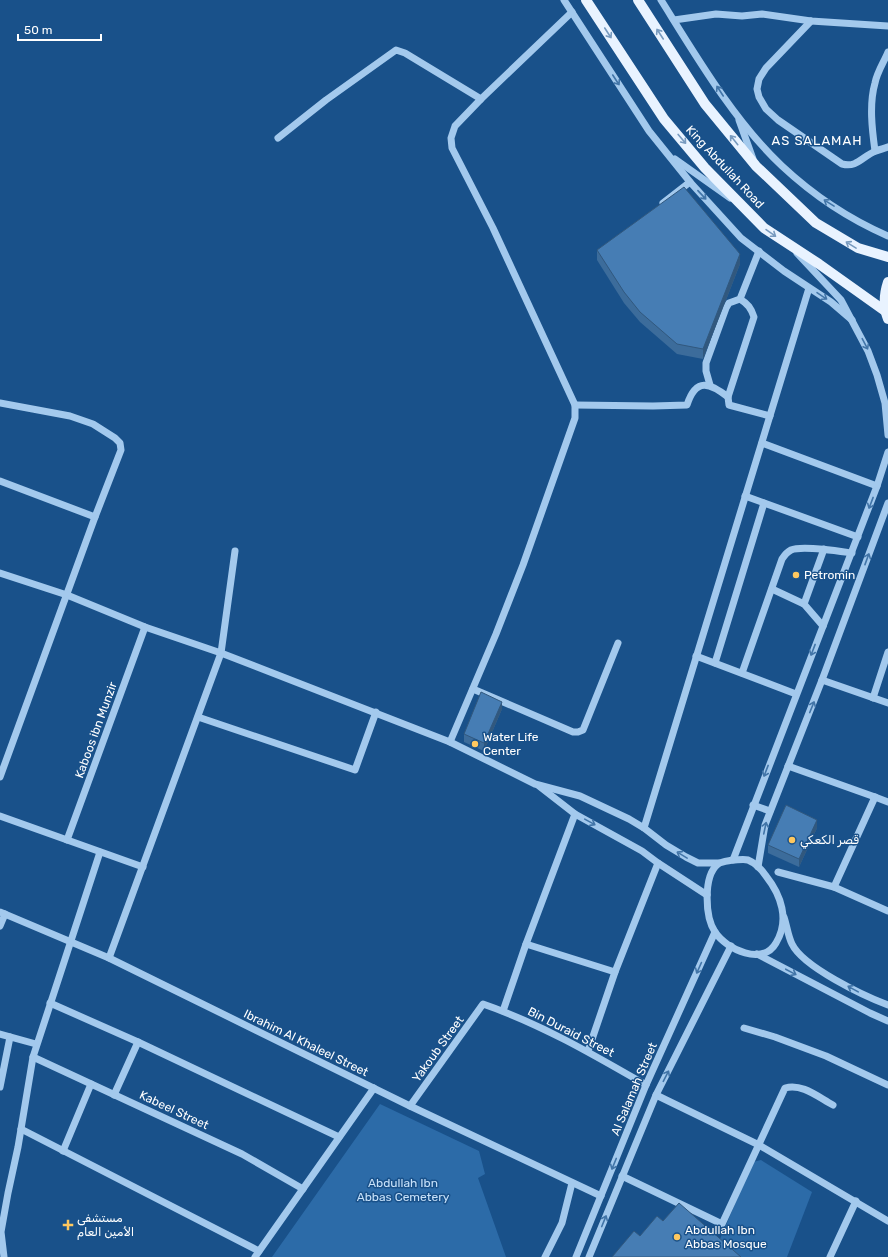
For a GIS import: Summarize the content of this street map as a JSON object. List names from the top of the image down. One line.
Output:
{"streets":{"main road":["King Abdullah Road"],"street":["Kaboos ibn Munzir","Bin Duraid Street","Ibrahim Al Khaleel Street","Yakoub Street","Al Salamah Street","Kabeel Street"]},"crossings":[["Bin Duraid Street","Yakoub Street"],["Bin Duraid Street","Al Salamah Street"],["Ibrahim Al Khaleel Street","Yakoub Street"],["Ibrahim Al Khaleel Street","Al Salamah Street"]],"districts":["AS SALAMAH"],"parks":["Abdullah Ibn Abbas Cemetery"],"places":{"other":["Petromin","Water Life Center","قصر الكعكي","Abdullah Ibn Abbas Mosque"],"health":["مستشفى الأمين العام"]},"scale_bar":"50 m"}
